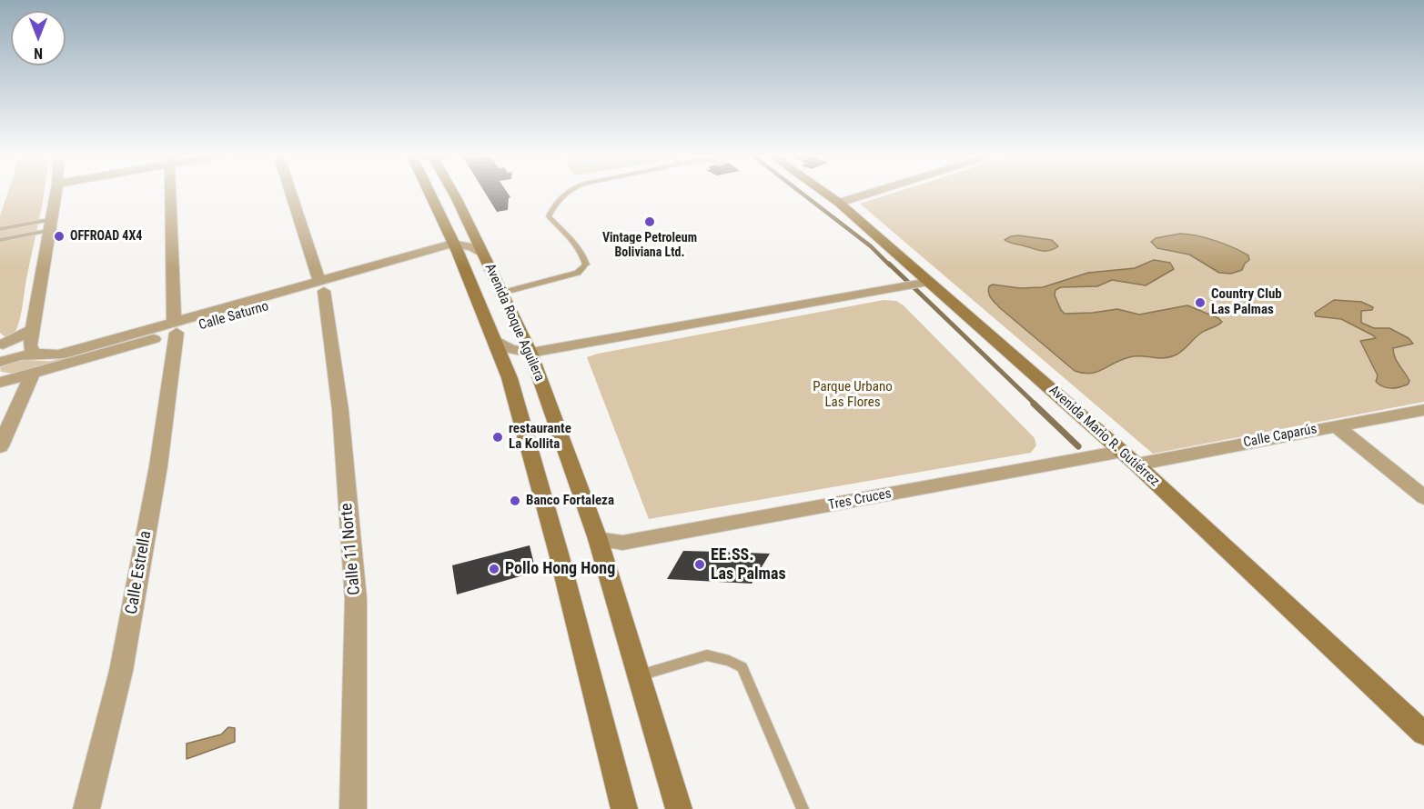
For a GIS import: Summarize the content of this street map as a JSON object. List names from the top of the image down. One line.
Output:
{"streets":{"main road":["Avenida Roque Aguilera","Avenida Mario R. Gutiérrez"],"street":["Calle Saturno","Calle Caparús","Tres Cruces","Calle 11 Norte","Calle Estrella"]},"crossings":[["Calle Saturno","Avenida Roque Aguilera"],["Calle Saturno","Calle 11 Norte"],["Calle Saturno","Calle Estrella"],["Avenida Roque Aguilera","Tres Cruces"],["Avenida Mario R. Gutiérrez","Calle Caparús"],["Avenida Mario R. Gutiérrez","Tres Cruces"]],"parks":["Parque Urbano Las Flores"],"places":["Vintage Petroleum Boliviana Ltd.","OFFROAD 4X4","Country Club Las Palmas","restaurante La Kollita","Banco Fortaleza","EE.SS. Las Palmas","Pollo Hong Hong"],"north":"bottom"}
